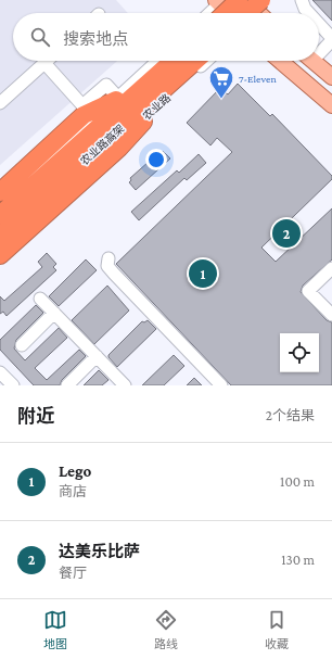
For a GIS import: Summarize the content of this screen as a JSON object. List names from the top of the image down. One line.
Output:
{"streets":{"highway":["农业路高架"],"street":["农业路"]},"places":{"supermarket":["7-Eleven"]},"page":{"search":"搜索地点","pins":["2","1"],"heading":["附近","2个结果"],"list":[{"mark":"1","name":"Lego","note":"商店","value":"100 m"},{"mark":"2","name":"达美乐比萨","note":"餐厅","value":"130 m"}],"nav":["地图","路线","收藏"]}}
